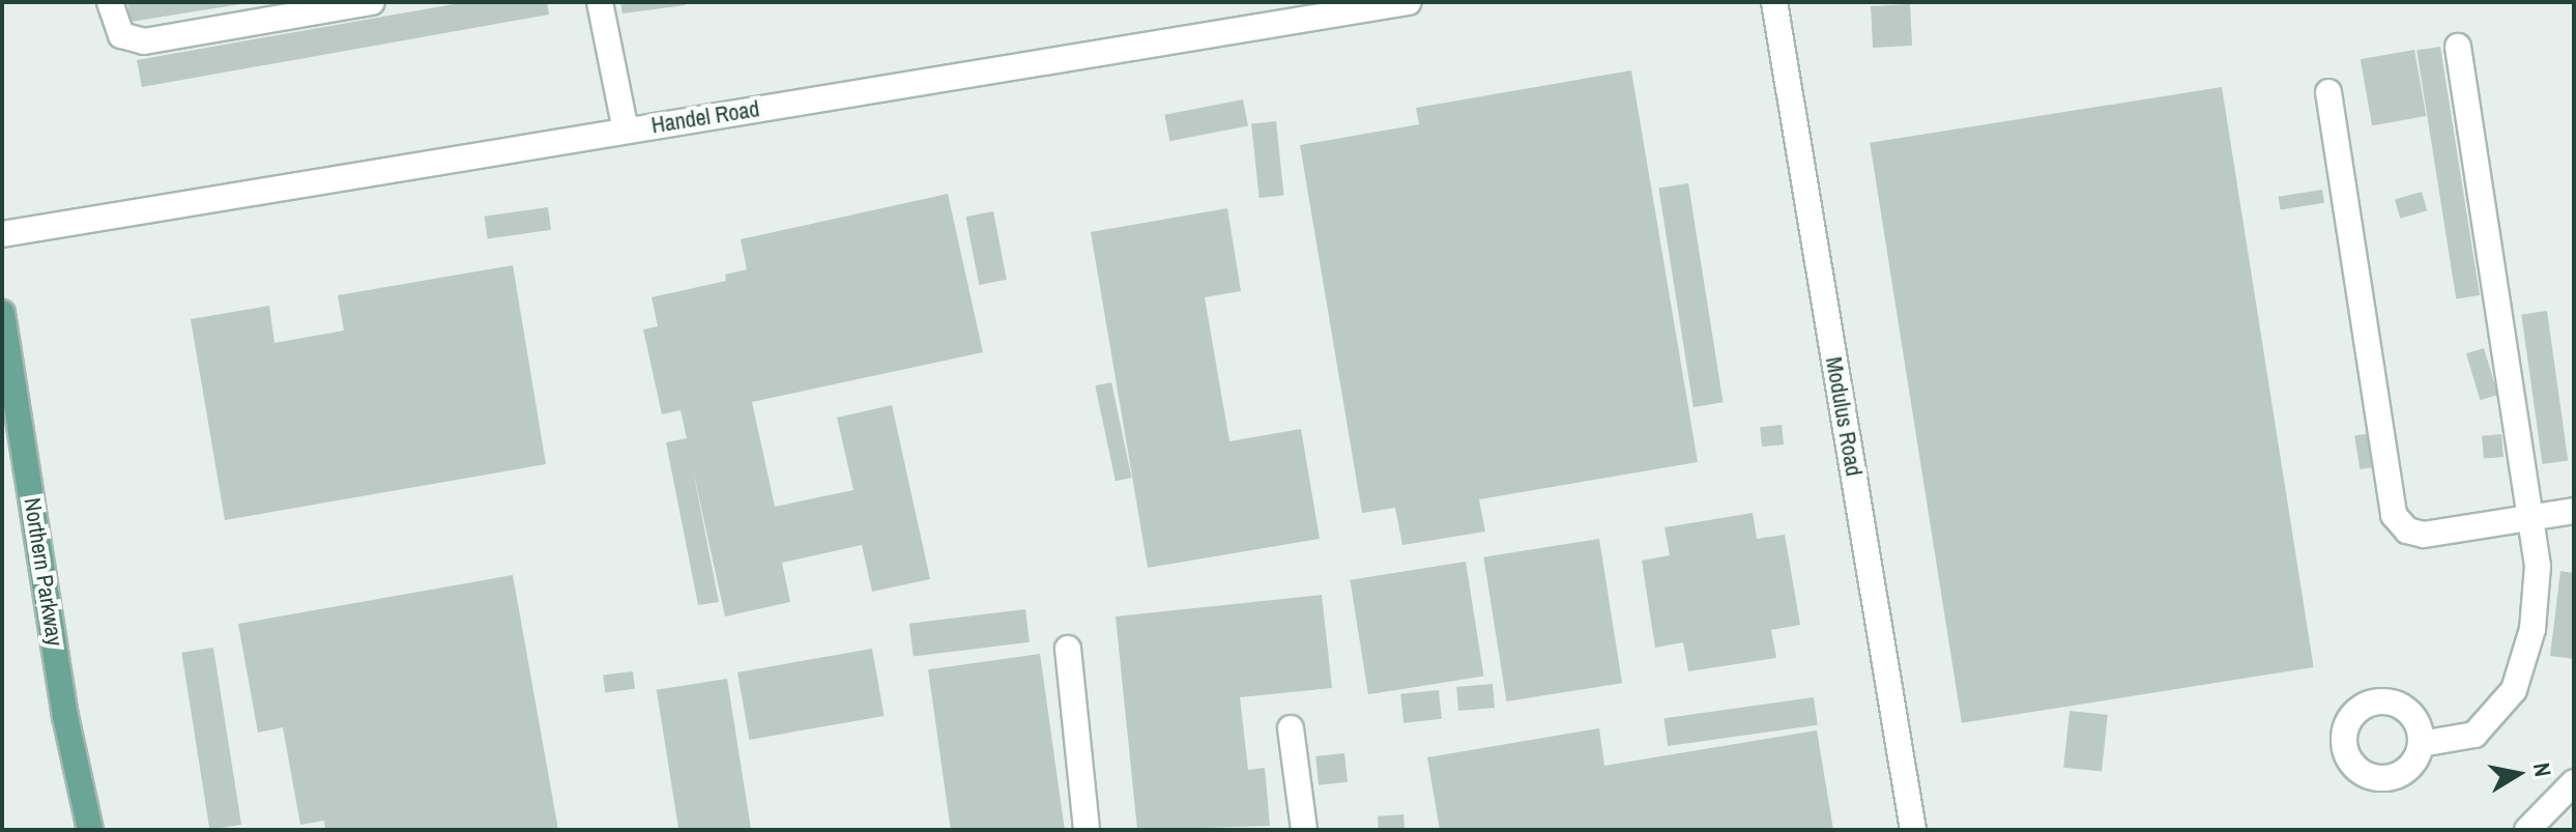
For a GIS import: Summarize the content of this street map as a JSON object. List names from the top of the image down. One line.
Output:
{"streets":{"main road":["Northern Parkway"],"street":["Handel Road","Modulus Road"]},"north":"right"}
